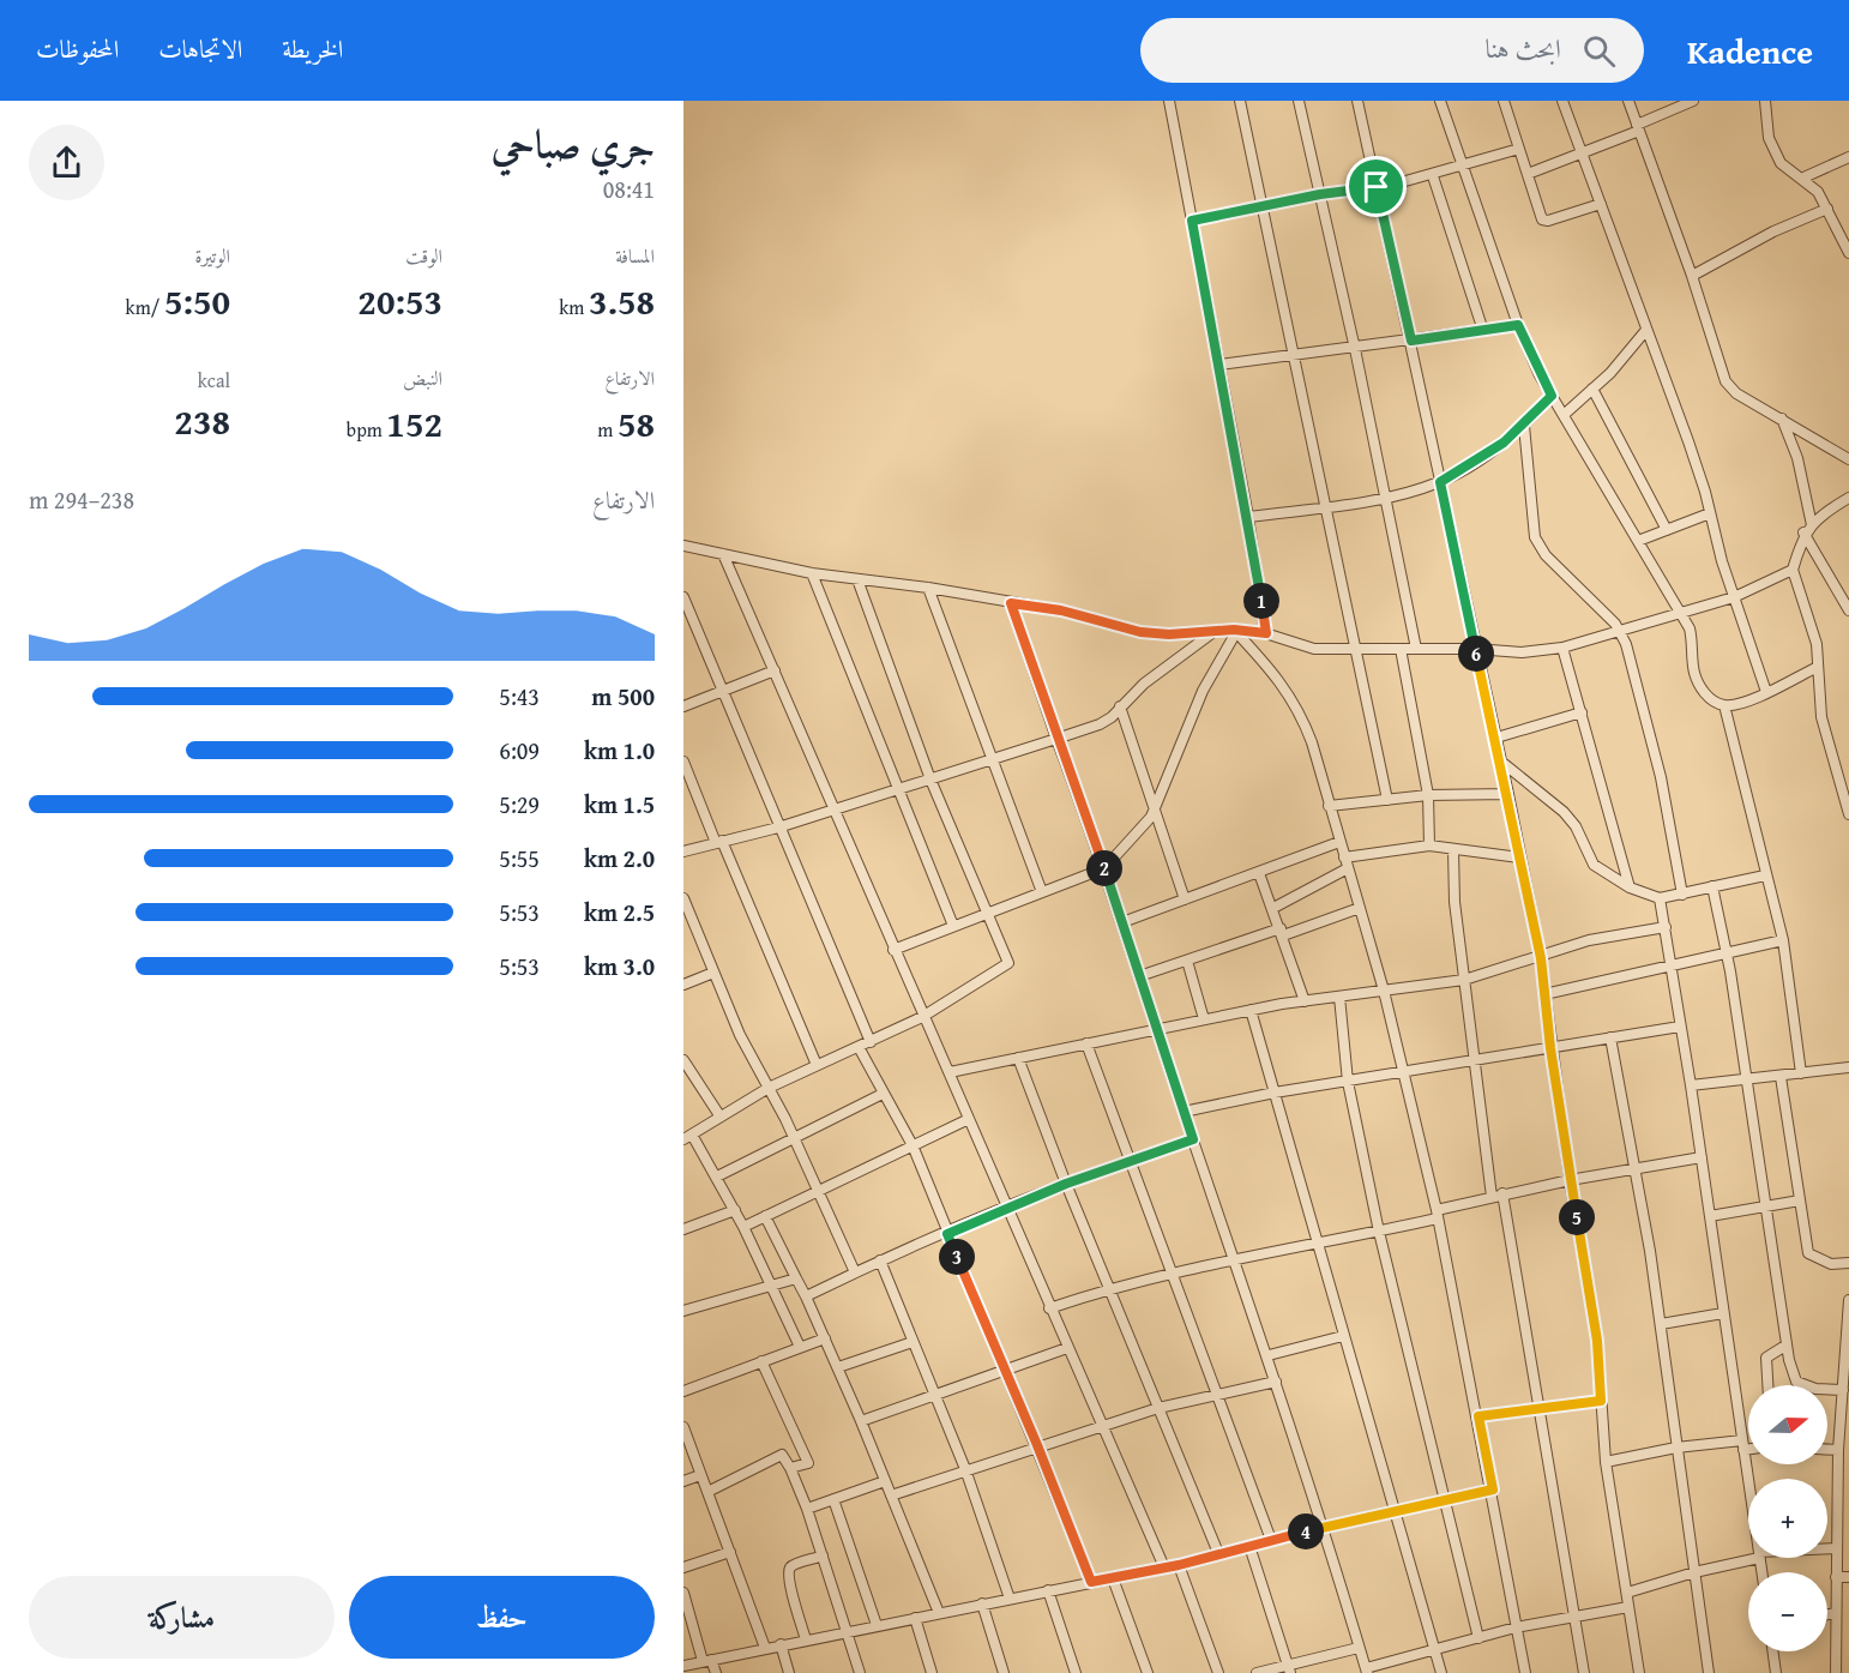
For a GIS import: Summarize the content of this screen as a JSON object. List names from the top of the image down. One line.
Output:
{"north":"right","page":{"header":"Kadence","search":"ابحث هنا","nav":["الخريطة","الاتجاهات","المحفوظات"],"heading":["جري صباحي","08:41"],"stats":[["المسافة","3.58 km"],["الوقت","20:53"],["الوتيرة","5:50 /km"],["الارتفاع","58 m"],["النبض","152 bpm"],["kcal","238"]],"chart":["الارتفاع","238–294 m"],"pins":["1","6","2","5","3","4"],"list":[{"name":"500 m","note":"5:43"},{"name":"1.0 km","note":"6:09"},{"name":"1.5 km","note":"5:29"},{"name":"2.0 km","note":"5:55"},{"name":"2.5 km","note":"5:53"},{"name":"3.0 km","note":"5:53"}],"map_buttons":["+","−"],"buttons":["حفظ","مشاركة"]}}
